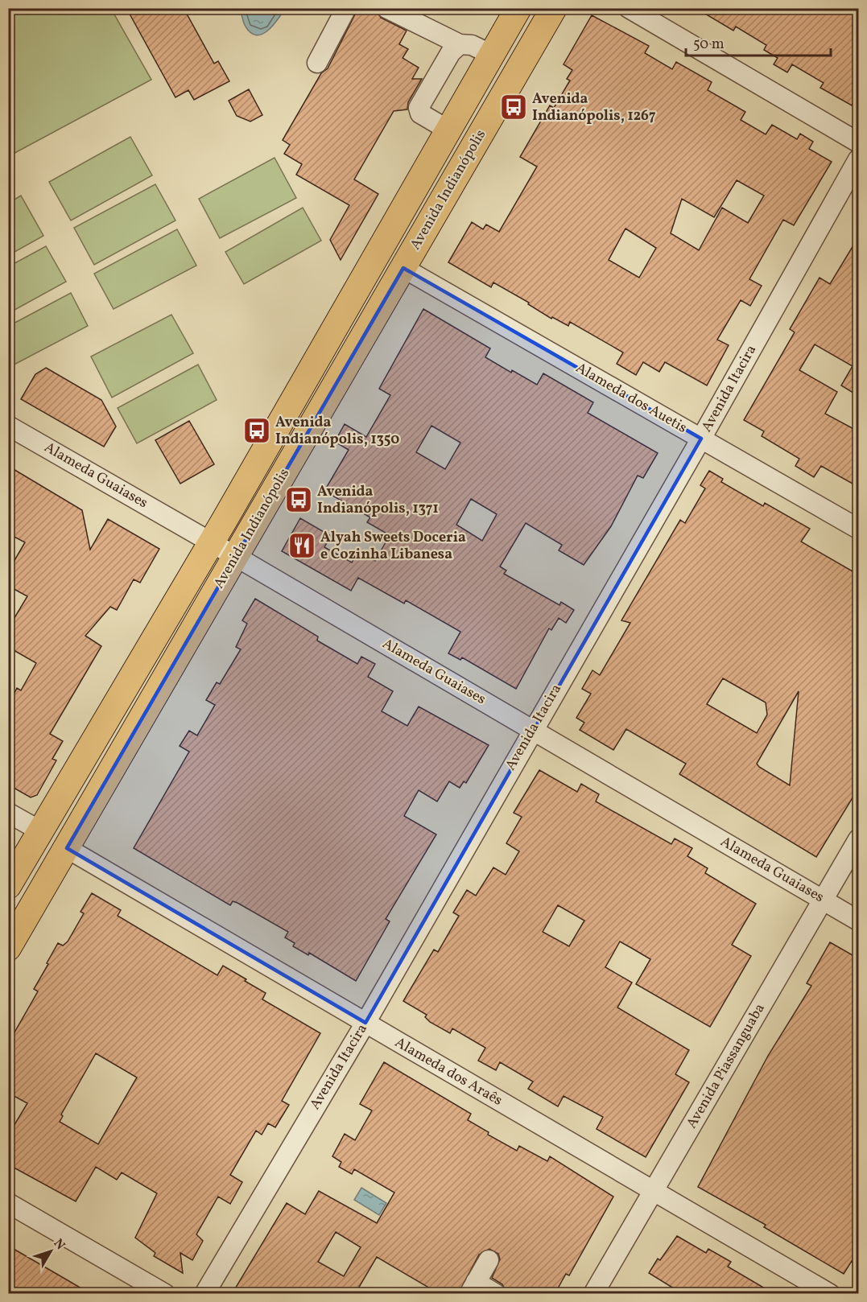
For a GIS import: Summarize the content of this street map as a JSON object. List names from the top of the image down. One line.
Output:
{"streets":{"main road":["Avenida Indianópolis"],"street":["Avenida Itacira","Alameda dos Auetis","Alameda Guaiases","Avenida Piassanguaba","Alameda dos Araês"]},"crossings":[["Avenida Indianópolis","Alameda dos Auetis"],["Avenida Indianópolis","Alameda Guaiases"],["Avenida Indianópolis","Alameda dos Araês"],["Avenida Itacira","Alameda dos Auetis"],["Avenida Itacira","Alameda Guaiases"],["Avenida Itacira","Alameda dos Araês"],["Alameda Guaiases","Avenida Piassanguaba"],["Avenida Piassanguaba","Alameda dos Araês"]],"places":{"bus stop":["Avenida Indianópolis, 1267","Avenida Indianópolis, 1350","Avenida Indianópolis, 1371"],"restaurant":["Alyah Sweets Doceria e Cozinha Libanesa"]},"scale_bar":"50 m","north":"top right"}
